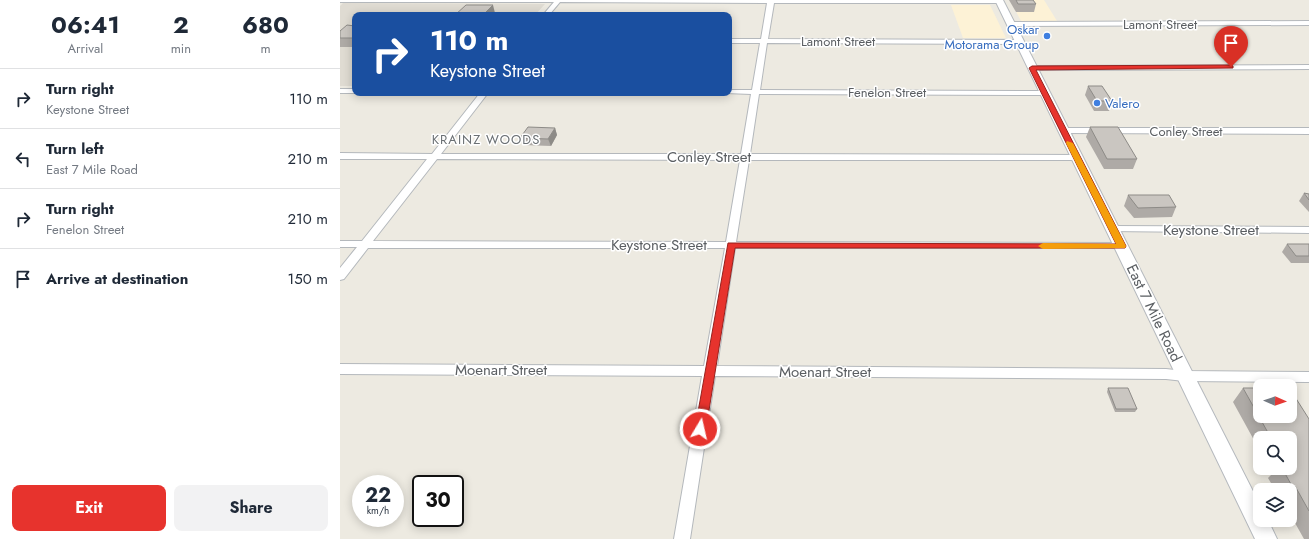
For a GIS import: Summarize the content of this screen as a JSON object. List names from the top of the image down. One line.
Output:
{"streets":{"street":["Lamont Street","Fenelon Street","Conley Street","Keystone Street","East 7 Mile Road","Moenart Street"]},"crossings":[["Lamont Street","East 7 Mile Road"],["Fenelon Street","East 7 Mile Road"],["Conley Street","East 7 Mile Road"],["Keystone Street","East 7 Mile Road"],["East 7 Mile Road","Moenart Street"]],"districts":["KRAINZ WOODS"],"places":["Oskar Motorama Group","Valero"],"north":"right","page":{"eta":["06:41","Arrival","2","min","680","m"],"turn":["110 m","Keystone Street"],"list":[{"name":"Turn right","note":"Keystone Street","value":"110 m"},{"name":"Turn left","note":"East 7 Mile Road","value":"210 m"},{"name":"Turn right","note":"Fenelon Street","value":"210 m"},{"name":"Arrive at destination","value":"150 m"}],"speed":"22 km/h","limit":"30","buttons":["Exit","Share"]}}
